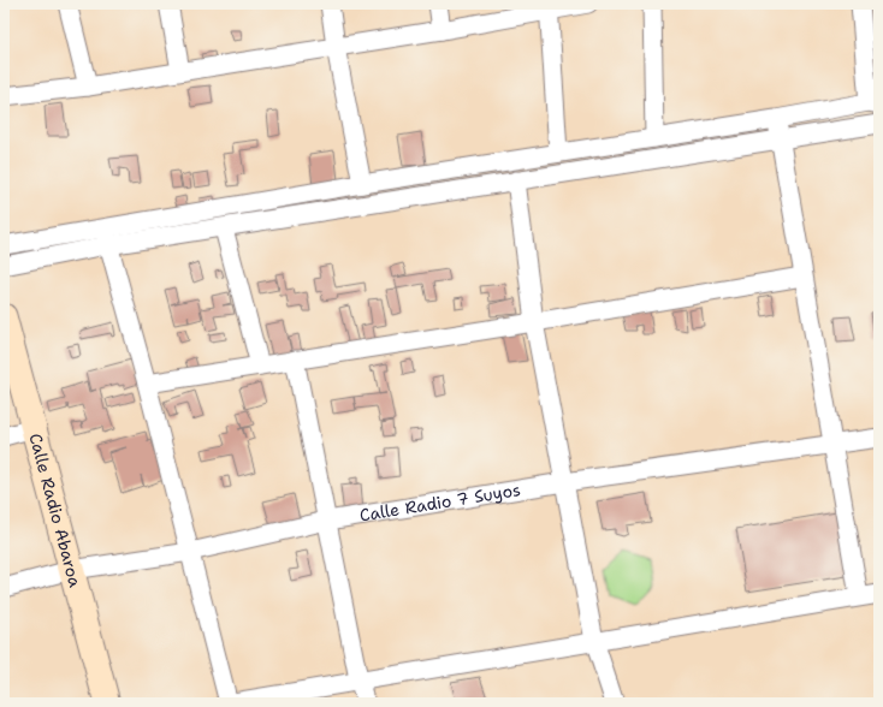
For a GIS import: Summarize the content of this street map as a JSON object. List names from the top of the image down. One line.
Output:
{"streets":{"street":["Calle Radio 7 Suyos","Calle Radio Abaroa"]},"crossings":[["Calle Radio 7 Suyos","Calle Radio Abaroa"]]}
